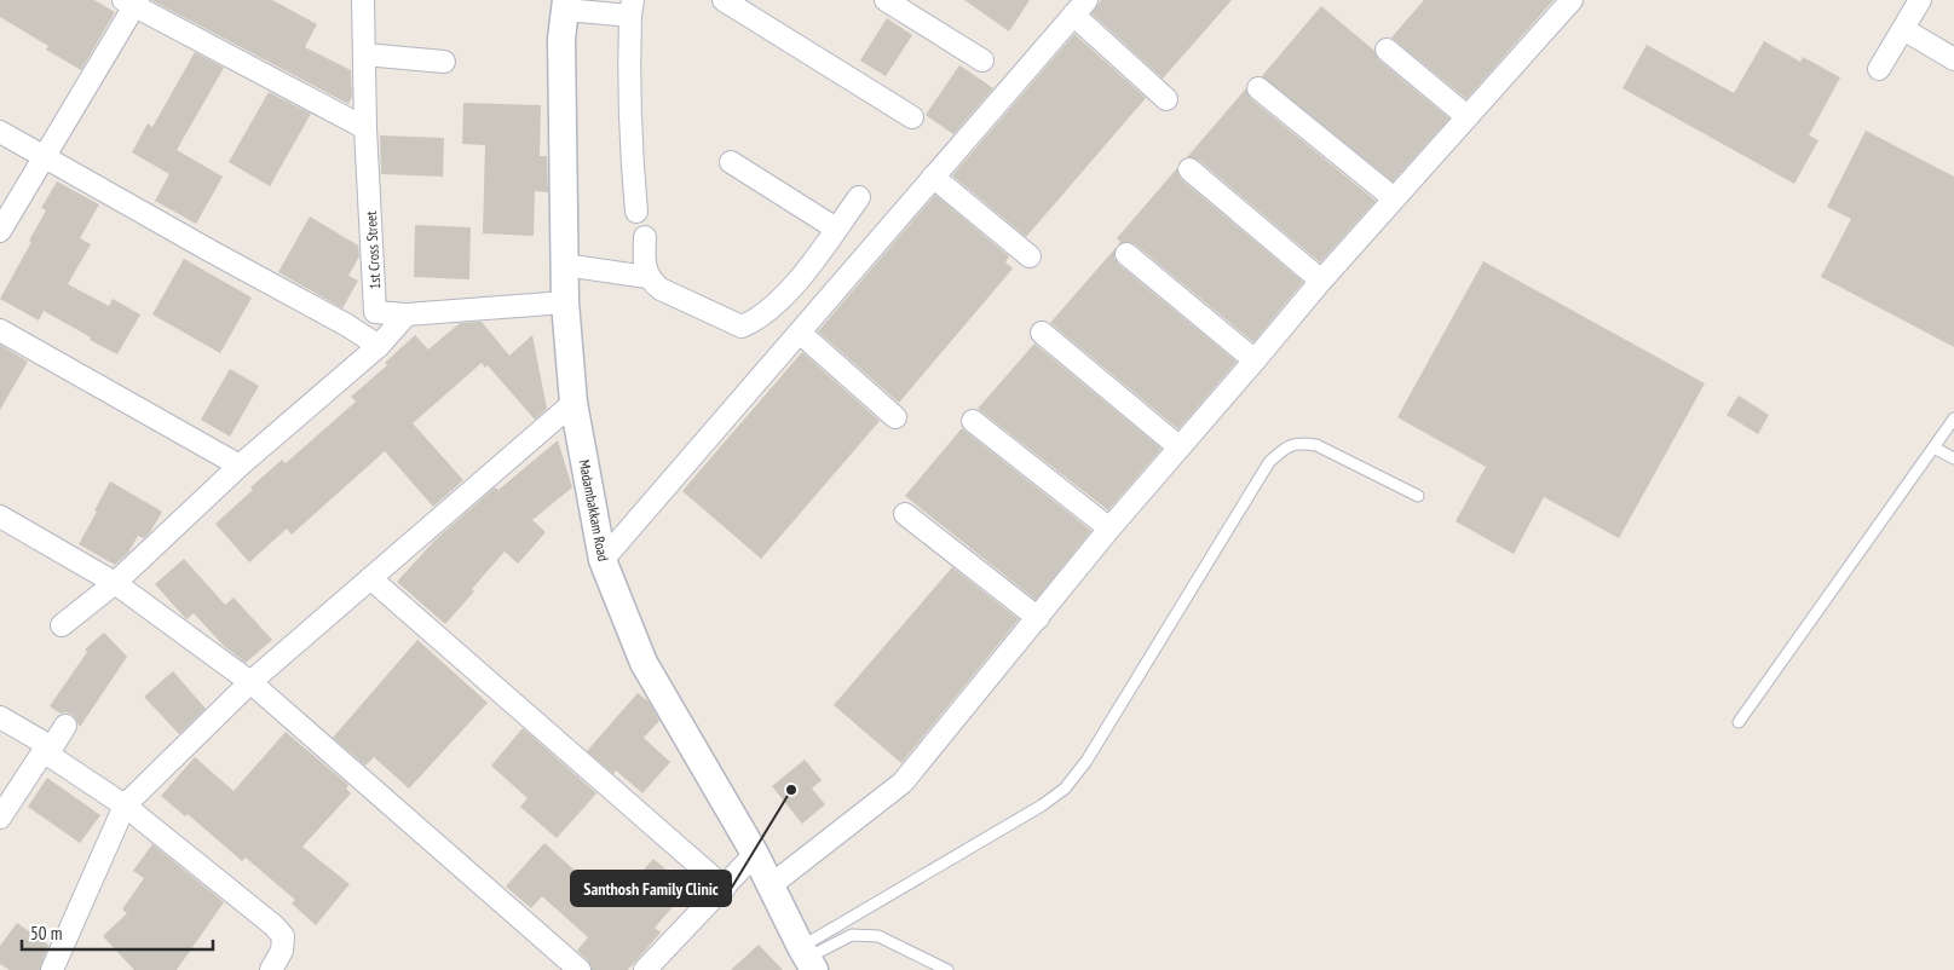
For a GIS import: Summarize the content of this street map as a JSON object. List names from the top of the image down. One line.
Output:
{"streets":{"street":["1st Cross Street","Madambakkam Road"]},"crossings":[["1st Cross Street","Madambakkam Road"]],"places":["Santhosh Family Clinic"],"scale_bar":"50 m"}
